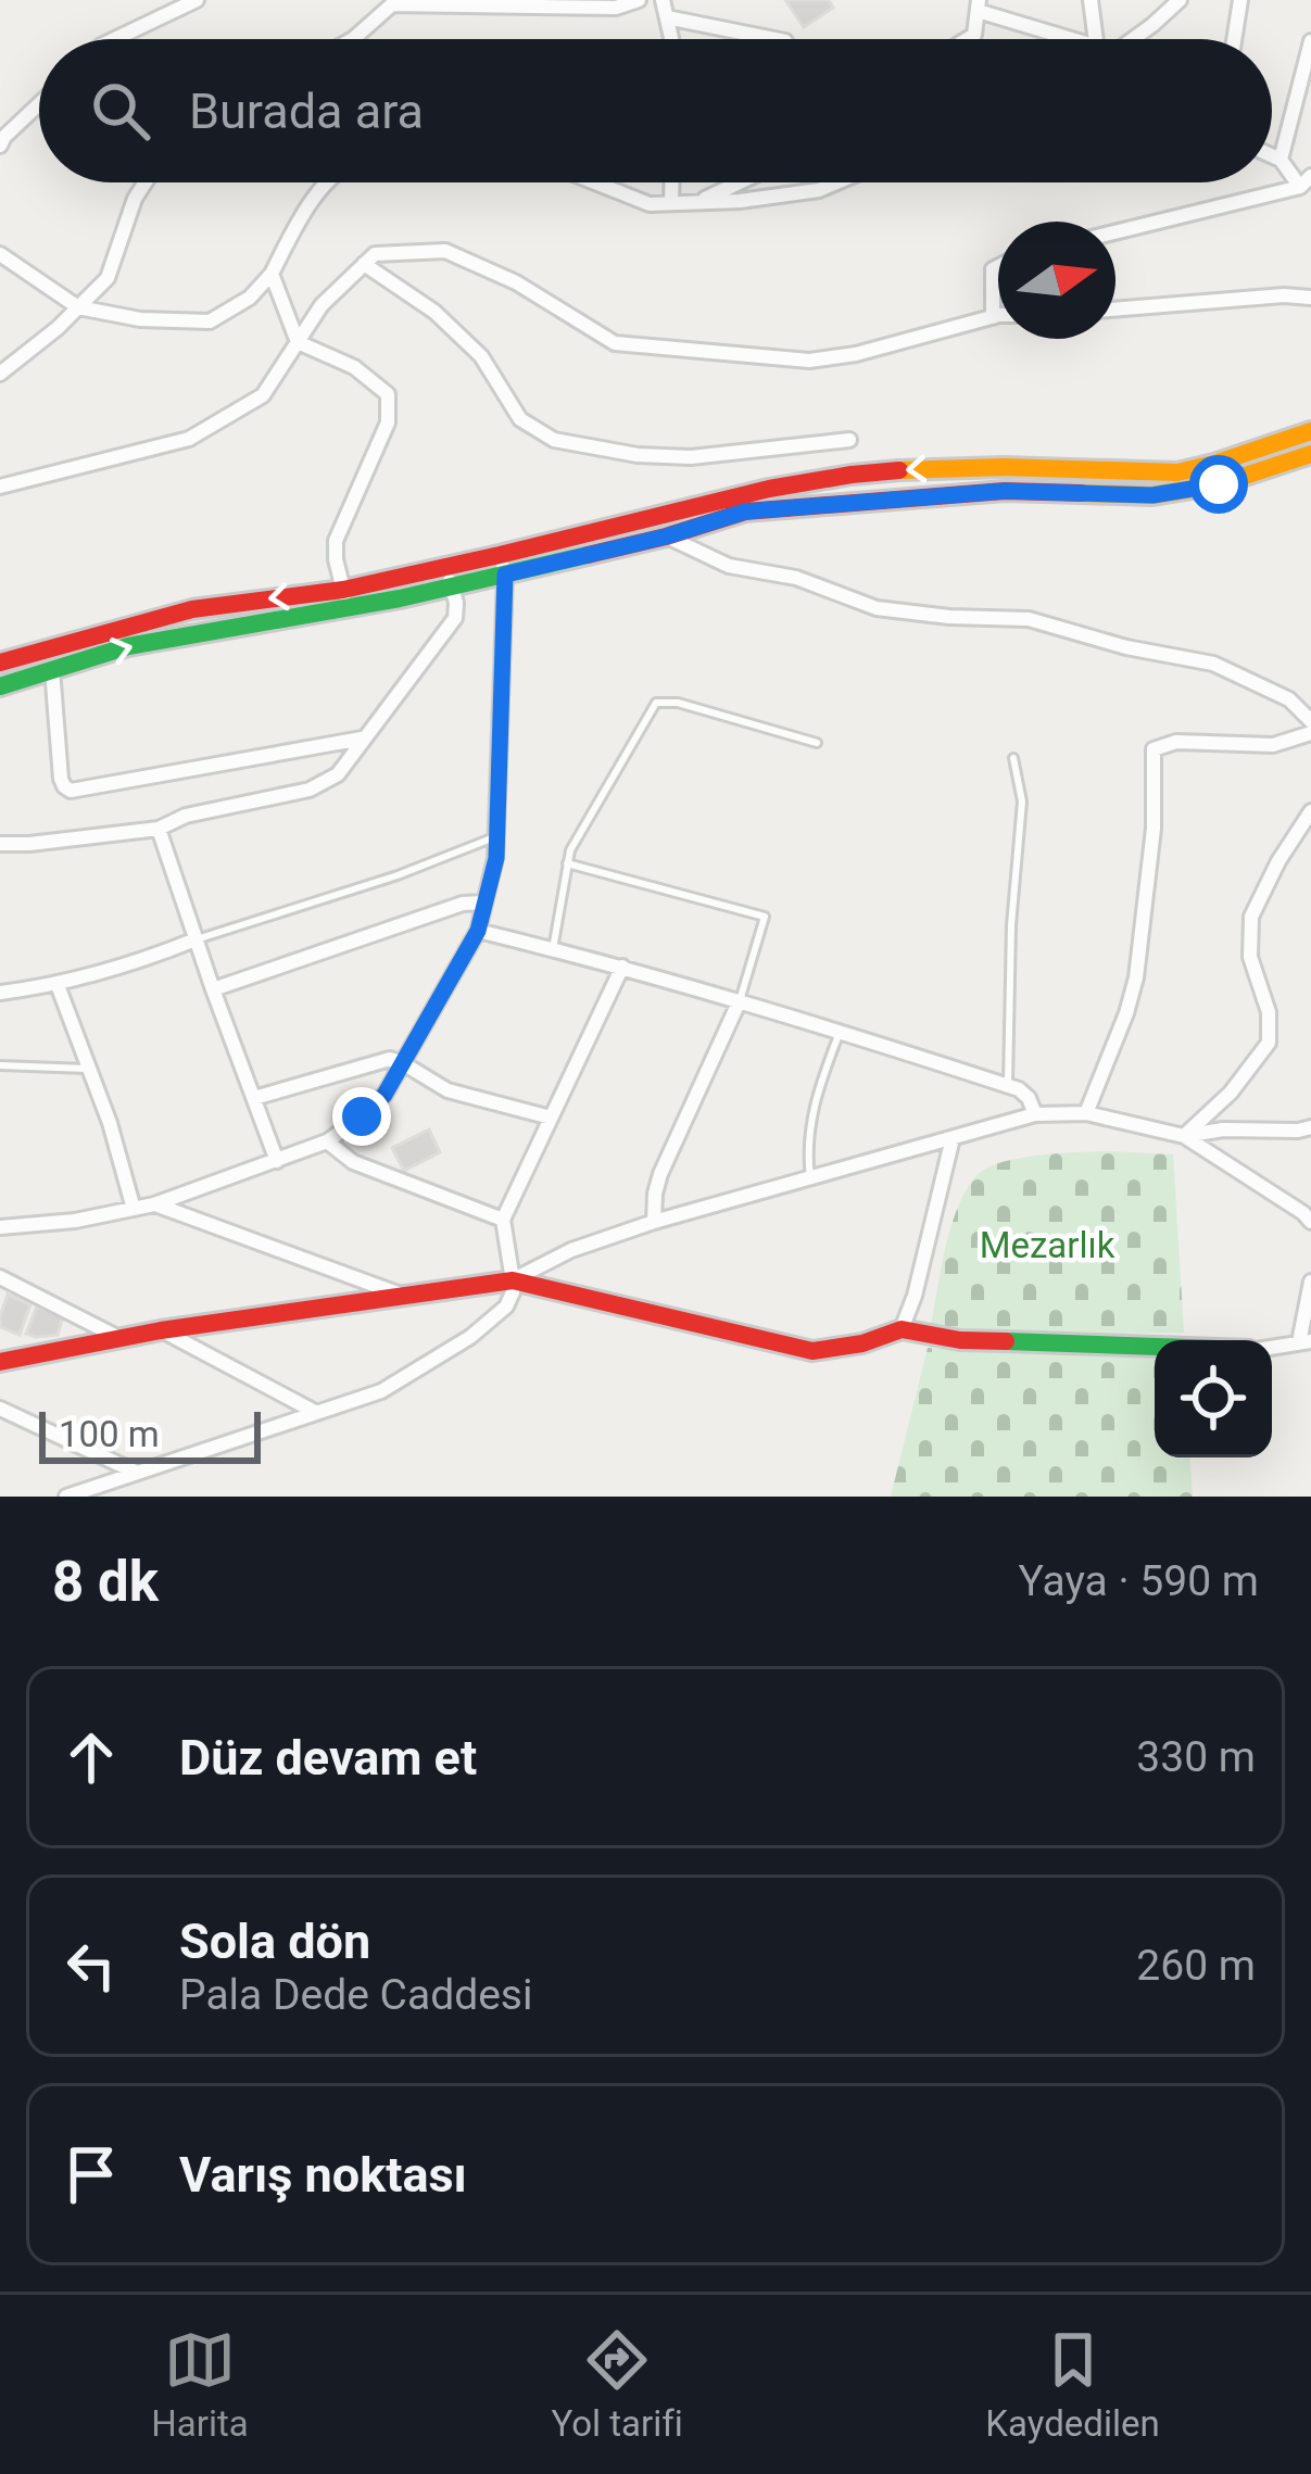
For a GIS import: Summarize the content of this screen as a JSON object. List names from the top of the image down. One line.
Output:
{"parks":["Mezarlık"],"scale_bar":"100 m","north":"right","page":{"search":"Burada ara","scale":"100 m","heading":["8 dk","Yaya · 590 m"],"list":[["Düz devam et","330 m"],["Sola dön","Pala Dede Caddesi","260 m"],"Varış noktası"],"nav":["Harita","Yol tarifi","Kaydedilen"]}}
